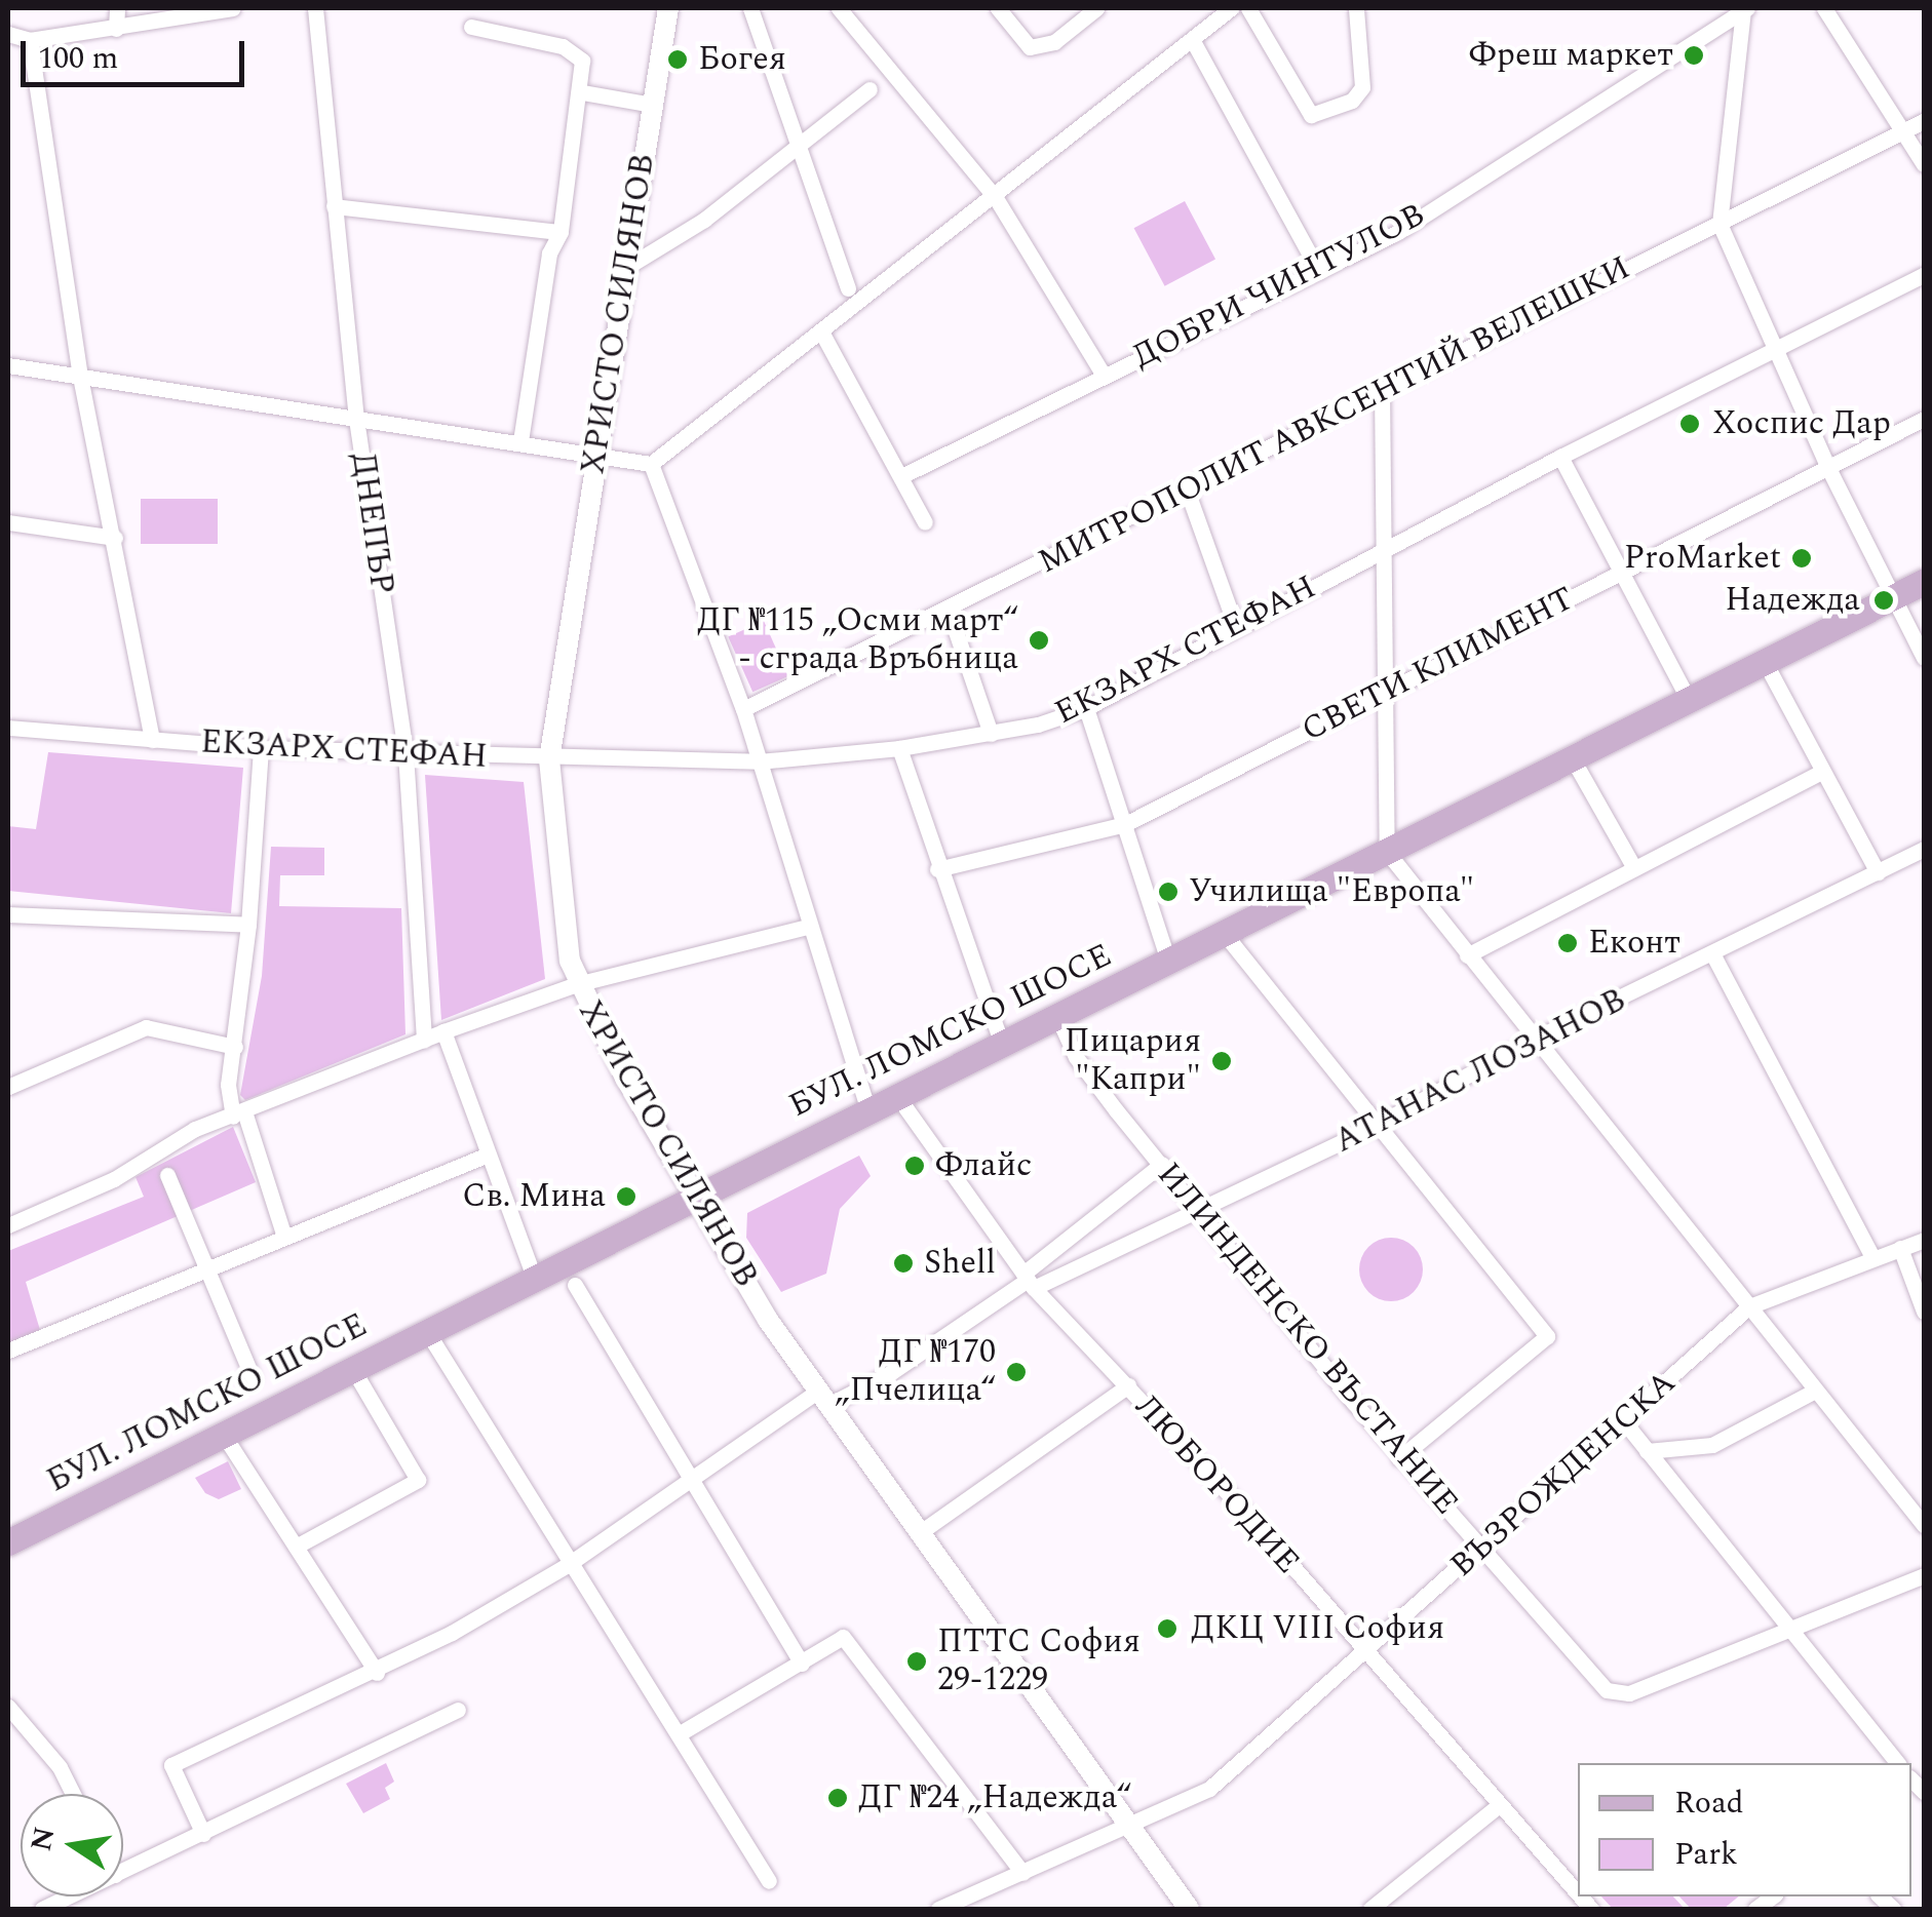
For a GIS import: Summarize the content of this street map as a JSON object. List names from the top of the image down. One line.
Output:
{"streets":{"main road":["БУЛ. ЛОМСКО ШОСЕ"],"street":["ДОБРИ ЧИНТУЛОВ","ХРИСТО СИЛЯНОВ","МИТРОПОЛИТ АВКСЕНТИЙ ВЕЛЕШКИ","ДНЕПЪР","ЕКЗАРХ СТЕФАН","СВЕТИ КЛИМЕНТ","АТАНАС ЛОЗАНОВ","ИЛИНДЕНСКО ВЪСТАНИЕ","ВЪЗРОЖДЕНСКА","ЛЮБОРОДИЕ"]},"crossings":[["ХРИСТО СИЛЯНОВ","ЕКЗАРХ СТЕФАН"],["ХРИСТО СИЛЯНОВ","БУЛ. ЛОМСКО ШОСЕ"],["ХРИСТО СИЛЯНОВ","ВЪЗРОЖДЕНСКА"],["ДНЕПЪР","ЕКЗАРХ СТЕФАН"],["БУЛ. ЛОМСКО ШОСЕ","ИЛИНДЕНСКО ВЪСТАНИЕ"],["БУЛ. ЛОМСКО ШОСЕ","ЛЮБОРОДИЕ"],["АТАНАС ЛОЗАНОВ","ИЛИНДЕНСКО ВЪСТАНИЕ"],["АТАНАС ЛОЗАНОВ","ЛЮБОРОДИЕ"],["ИЛИНДЕНСКО ВЪСТАНИЕ","ВЪЗРОЖДЕНСКА"],["ВЪЗРОЖДЕНСКА","ЛЮБОРОДИЕ"]],"places":["Фреш маркет","Богея","Хоспис Дар","ProMarket","Надежда","ДГ №115 „Осми март“ - сграда Връбница","Училища \"Европа\"","Еконт","Пицария \"Капри\"","Флайс","Св. Мина","Shell","ДГ №170 „Пчелица“","ДКЦ VIII София","ПТТС София 29-1229","ДГ №24 „Надежда“"],"legend":["Road","Park"],"scale_bar":"100 m","north":"left"}
